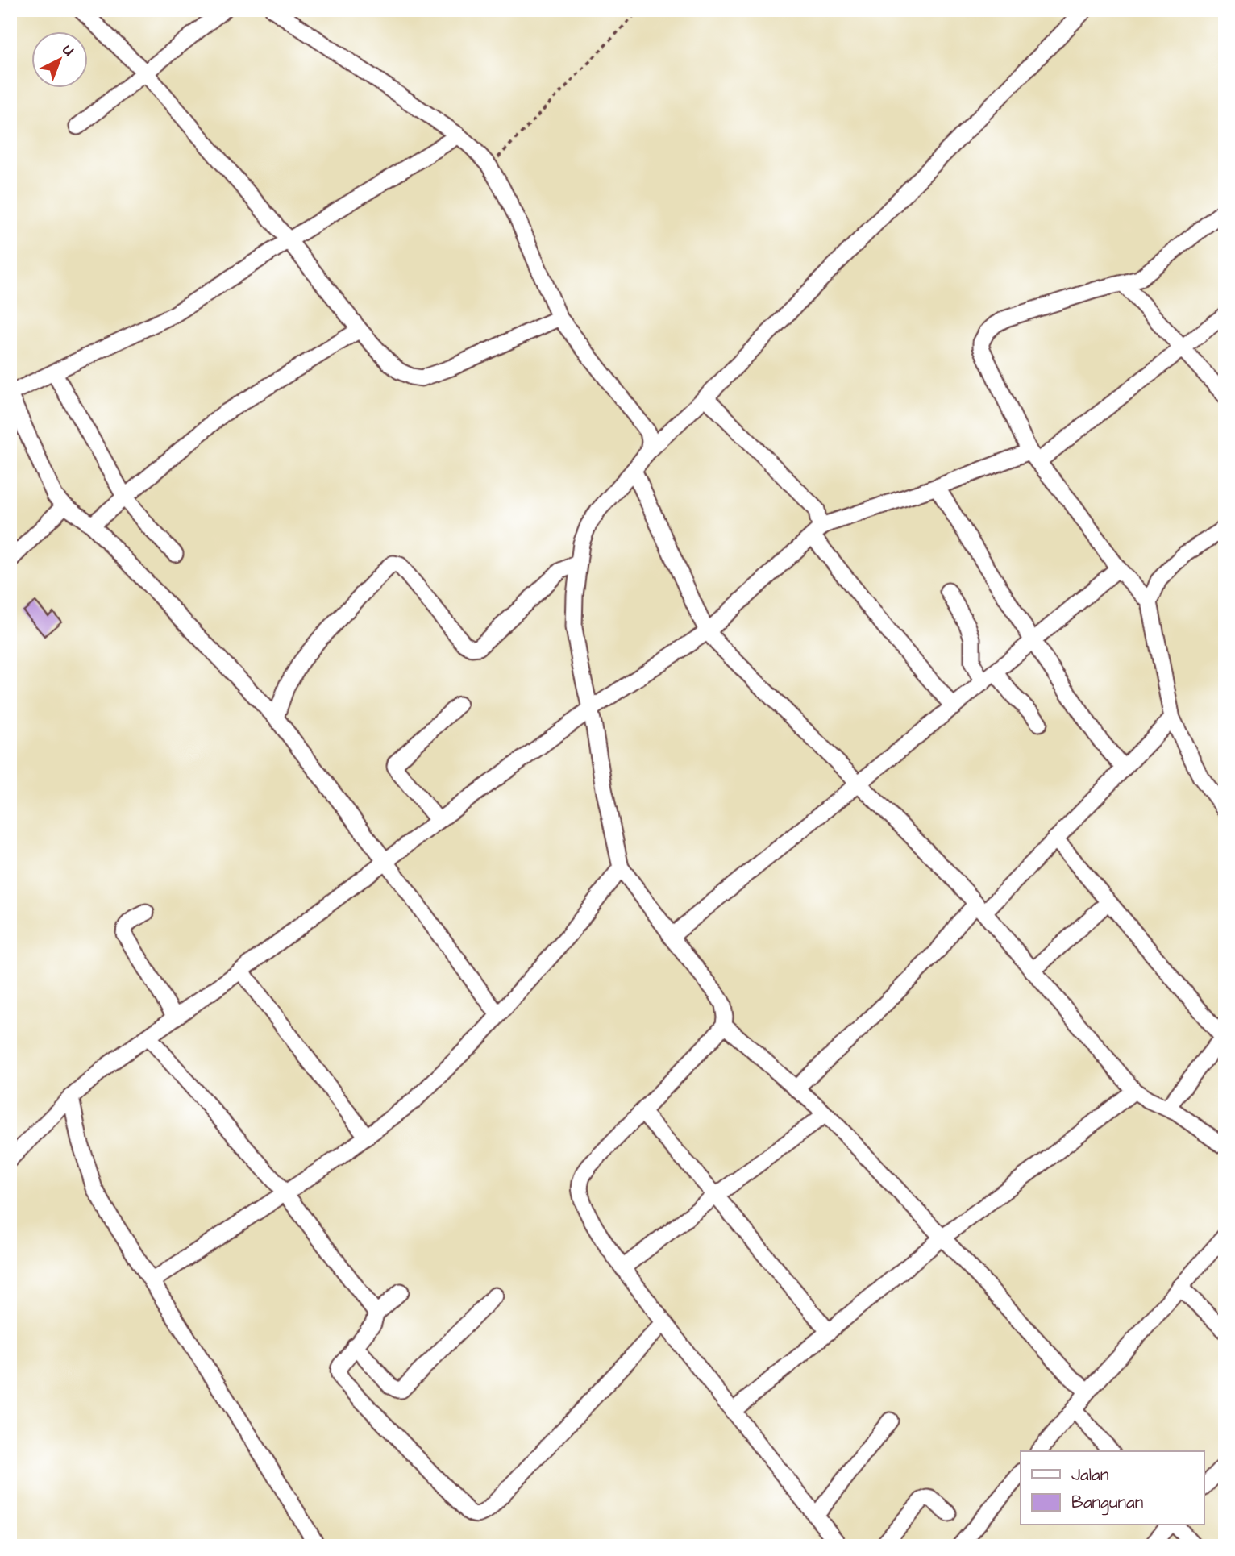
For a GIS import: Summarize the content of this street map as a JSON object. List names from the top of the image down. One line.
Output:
{"legend":["Jalan","Bangunan"],"north":"top right"}
